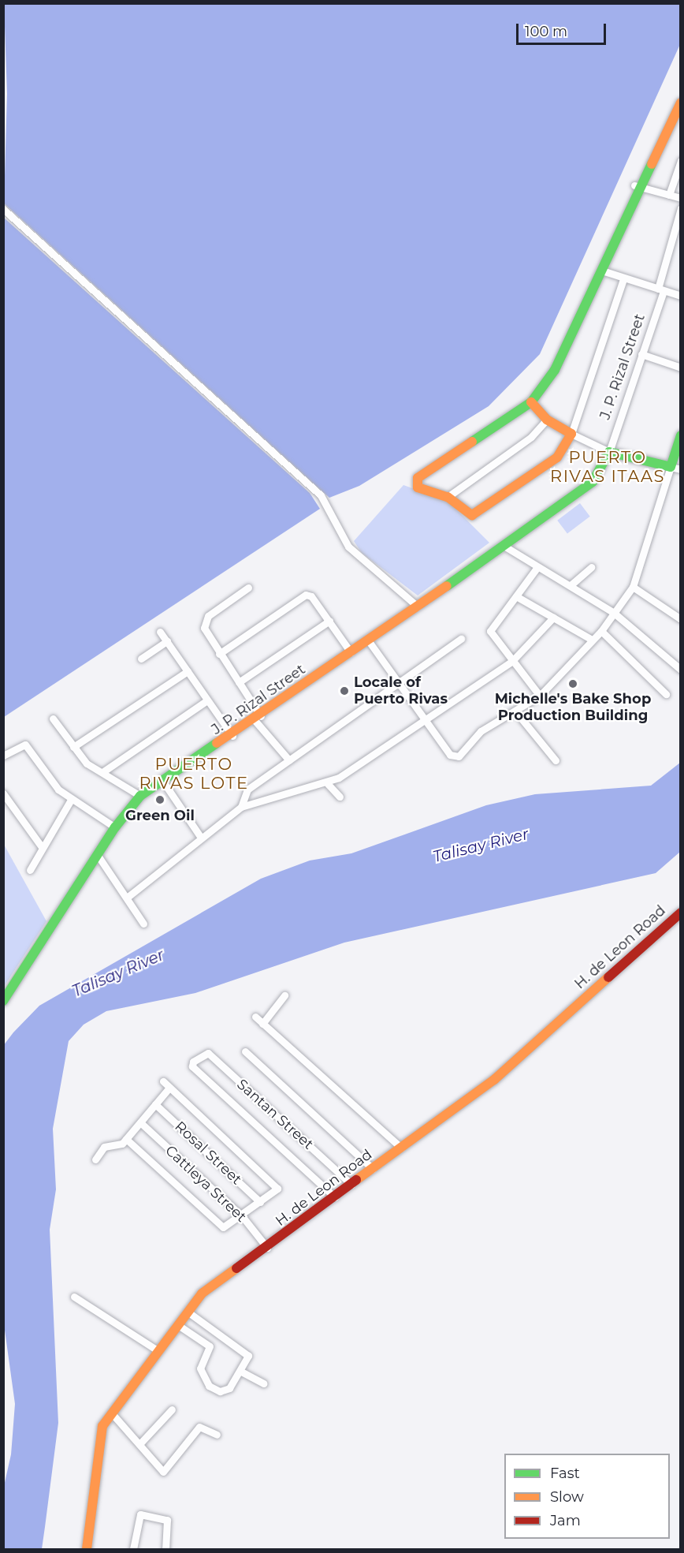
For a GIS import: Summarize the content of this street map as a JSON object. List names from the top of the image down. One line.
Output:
{"streets":{"street":["J. P. Rizal Street","H. de Leon Road","Santan Street","Rosal Street","Cattleya Street"]},"crossings":[["H. de Leon Road","Santan Street"],["H. de Leon Road","Cattleya Street"]],"districts":["PUERTO RIVAS ITAAS","PUERTO RIVAS LOTE"],"water":["Talisay River"],"places":["Michelle's Bake Shop Production Building","Locale of Puerto Rivas","Green Oil"],"legend":["Fast","Slow","Jam"],"scale_bar":"100 m"}
